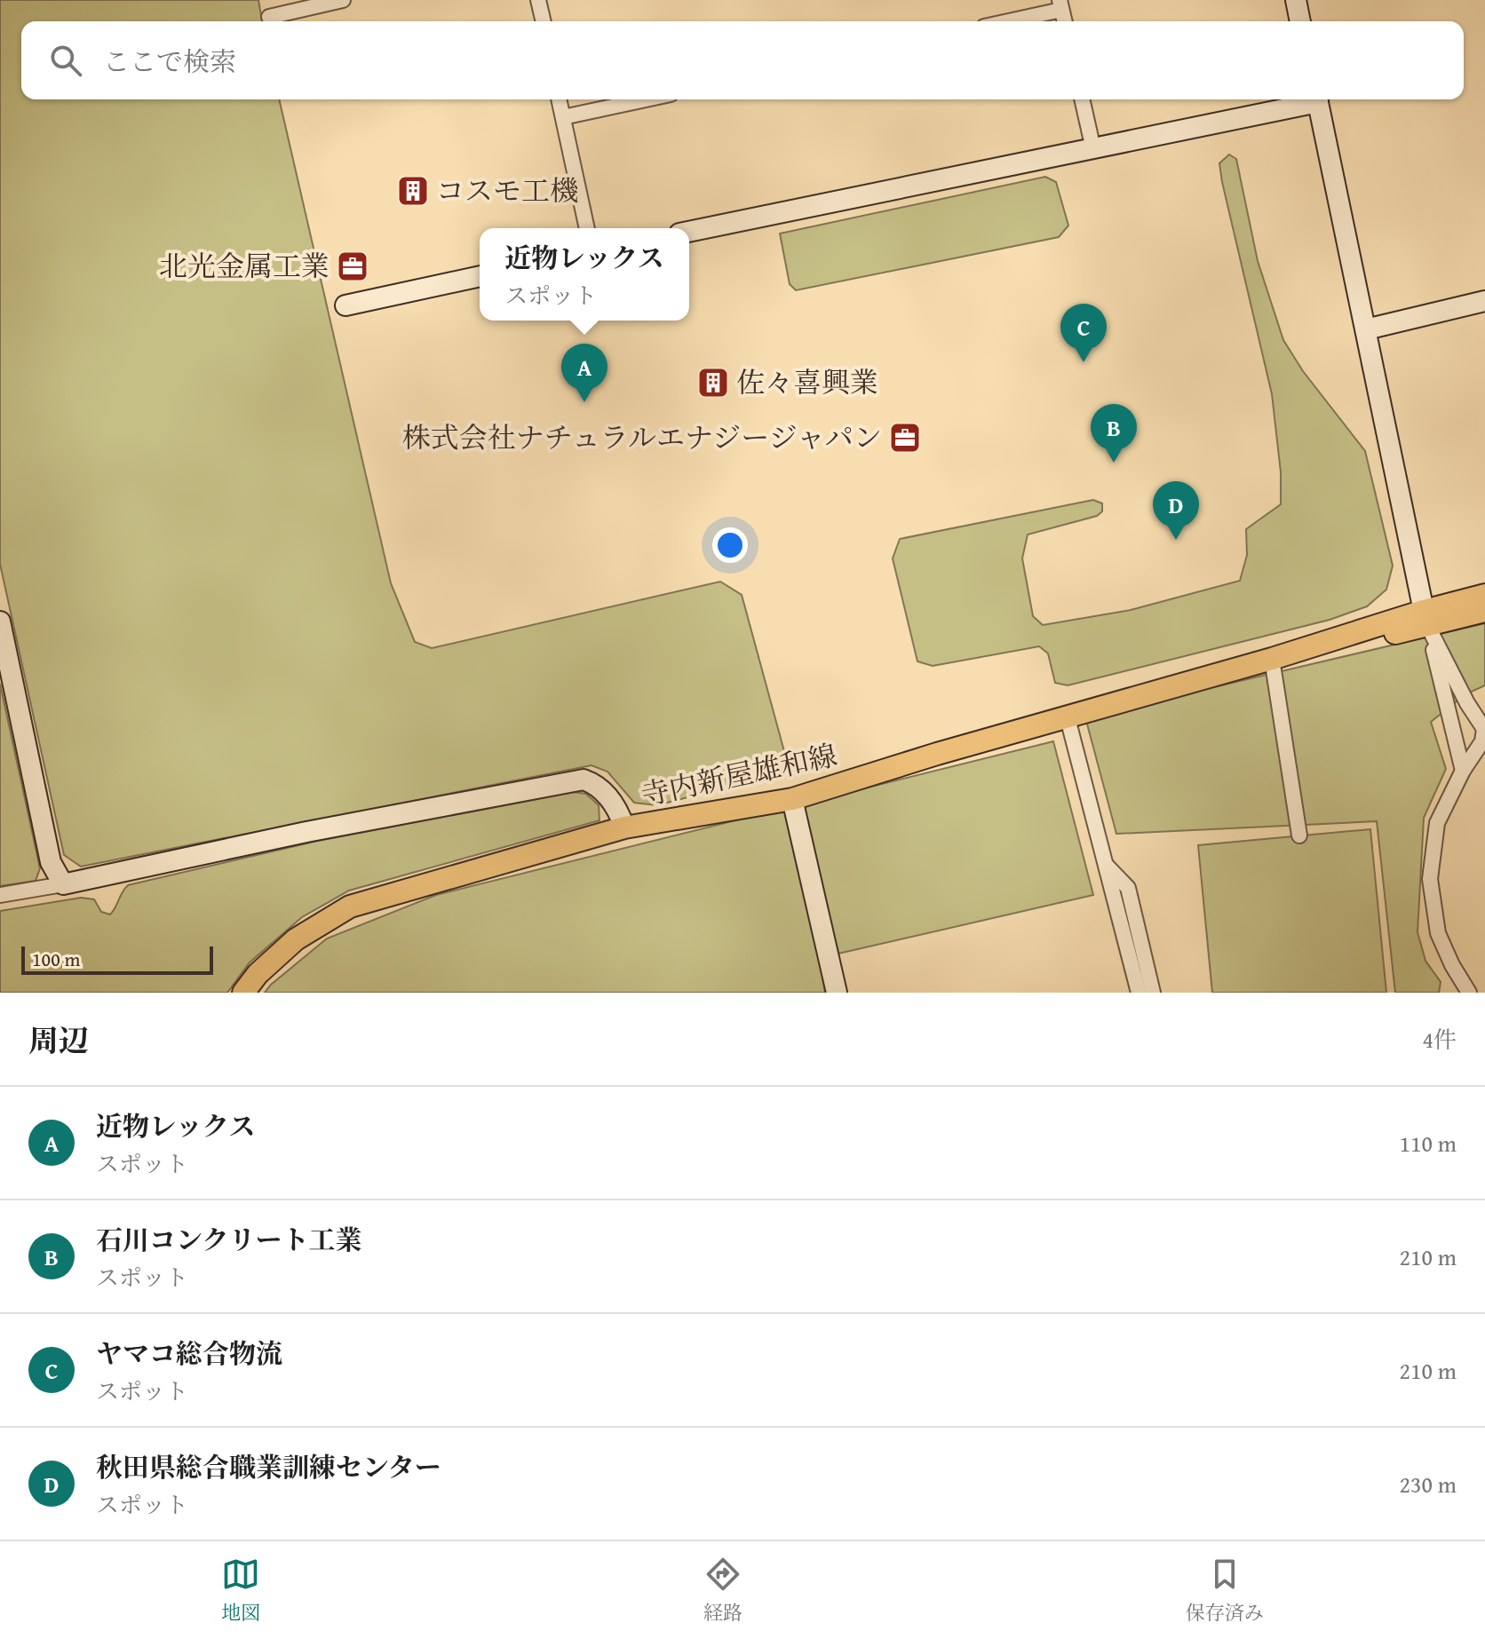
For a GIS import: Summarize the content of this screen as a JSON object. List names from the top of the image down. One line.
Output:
{"streets":{"main road":["寺内新屋雄和線"]},"places":{"building":["コスモ工機","佐々喜興業"],"office":["北光金属工業","株式会社ナチュラルエナジージャパン"]},"scale_bar":"100 m","page":{"search":"ここで検索","popup":["近物レックス","スポット"],"pins":["C","A","B","D"],"scale":"100 m","heading":["周辺","4件"],"list":[{"mark":"A","name":"近物レックス","note":"スポット","value":"110 m"},{"mark":"B","name":"石川コンクリート工業","note":"スポット","value":"210 m"},{"mark":"C","name":"ヤマコ総合物流","note":"スポット","value":"210 m"},{"mark":"D","name":"秋田県総合職業訓練センター","note":"スポット","value":"230 m"}],"nav":["地図","経路","保存済み"]}}
